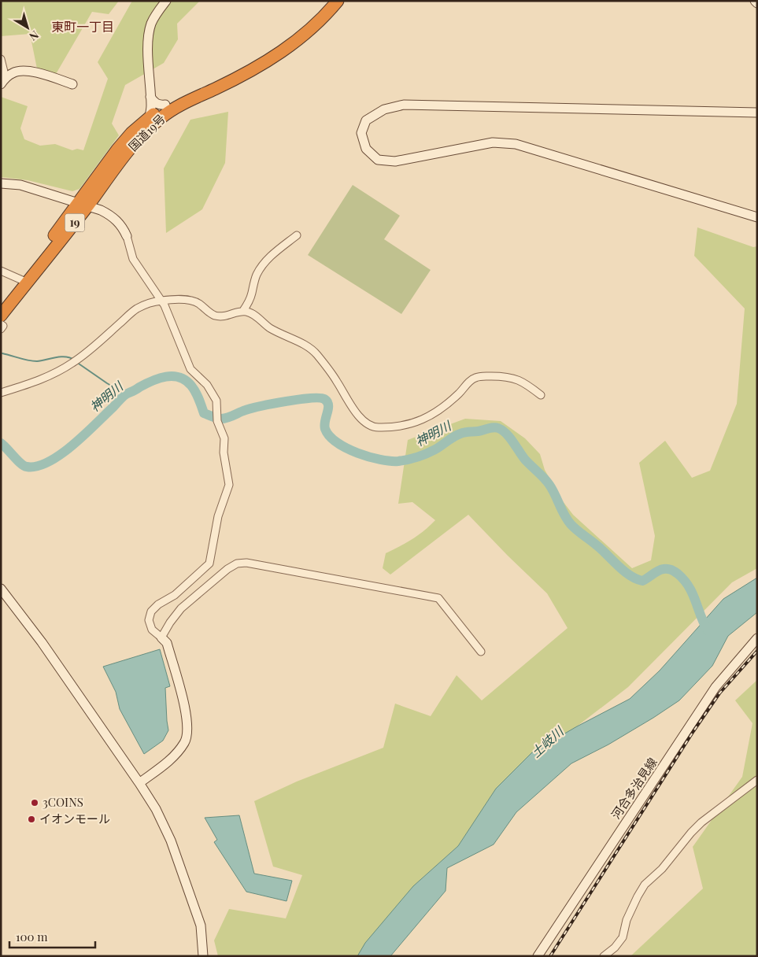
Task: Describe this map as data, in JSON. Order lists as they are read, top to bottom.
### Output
{
  "streets": {
    "highway": ["国道19号", "19"],
    "street": ["河合多治見線"]
  },
  "districts": ["東町一丁目"],
  "water": ["神明川", "土岐川"],
  "places": ["3COINS", "イオンモール"],
  "scale_bar": "100 m",
  "north": "bottom right"
}
